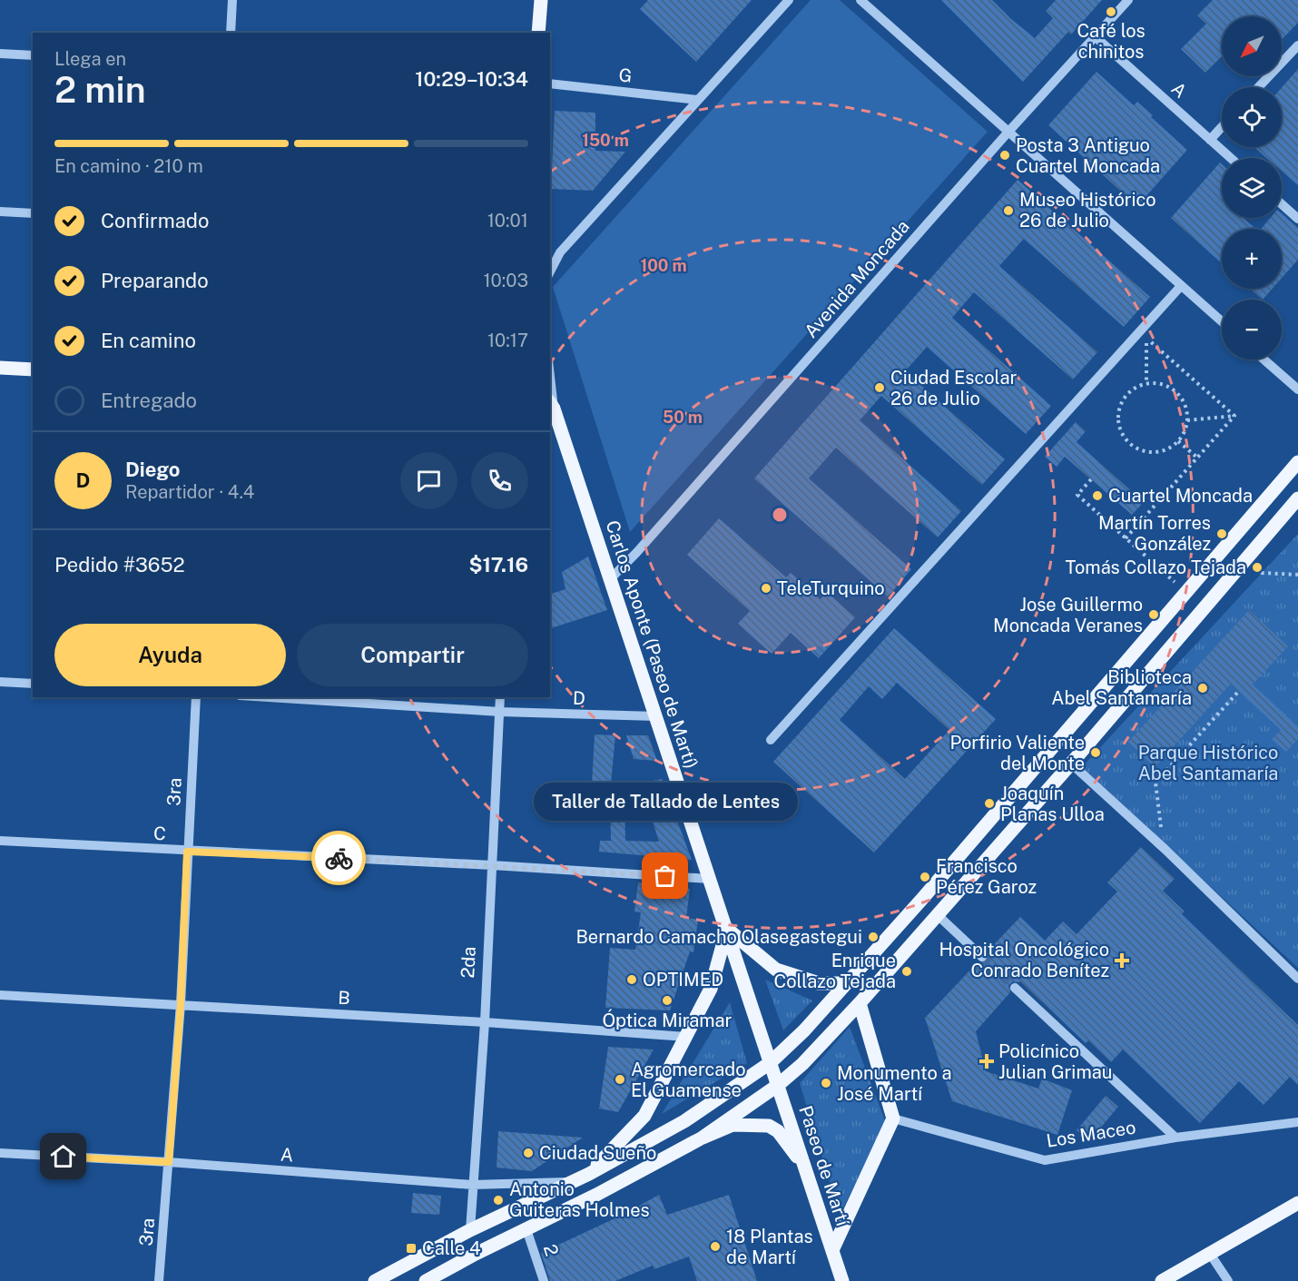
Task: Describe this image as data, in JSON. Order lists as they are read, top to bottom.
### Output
{
  "streets": {
    "main road": ["Carlos Aponte (Paseo de Martí)", "Paseo de Martí"],
    "street": [
      "G",
      "A",
      "Avenida Moncada",
      "D",
      "3ra",
      "C",
      "2da",
      "B",
      "Los Maceo",
      "2"
    ]
  },
  "crossings": [
    ["A", "Avenida Moncada"],
    ["A", "3ra"],
    ["A", "2da"],
    ["Avenida Moncada", "Carlos Aponte (Paseo de Martí)"],
    ["Carlos Aponte (Paseo de Martí)", "D"],
    ["Carlos Aponte (Paseo de Martí)", "C"],
    ["Carlos Aponte (Paseo de Martí)", "Paseo de Martí"],
    ["D", "2da"],
    ["3ra", "C"],
    ["3ra", "B"],
    ["C", "2da"],
    ["2da", "B"]
  ],
  "parks": ["Parque Histórico Abel Santamaría"],
  "places": {
    "other": [
      "Café los chinitos",
      "Posta 3 Antiguo Cuartel Moncada",
      "Museo Histórico 26 de Julio",
      "Ciudad Escolar 26 de Julio",
      "Cuartel Moncada",
      "Martín Torres González",
      "Tomás Collazo Tejada",
      "TeleTurquino",
      "Jose Guillermo Moncada Veranes",
      "Biblioteca Abel Santamaría",
      "Porfirio Valiente del Monte",
      "Joaquín Planas Ulloa",
      "Taller de Tallado de Lentes",
      "Francisco Pérez Garoz",
      "Bernardo Camacho Olasegastegui",
      "Enrique Collazo Tejada",
      "OPTIMED",
      "Óptica Miramar",
      "Agromercado El Guamense",
      "Monumento a José Martí",
      "Ciudad Sueño",
      "Antonio Guiteras Holmes",
      "18 Plantas de Martí"
    ],
    "health": ["Hospital Oncológico Conrado Benítez", "Policínico Julian Grimau"],
    "transit": ["Calle 4"]
  },
  "north": "bottom left",
  "page": {
    "map_buttons": ["+", "−"],
    "heading": ["2 min", "Llega en", "10:29–10:34"],
    "panel": [
      "Diego",
      "Repartidor · 4.4",
      "Pedido #3652",
      "$17.16"
    ],
    "bar": "En camino · 210 m",
    "list": [
      ["Confirmado", "10:01"],
      ["Preparando", "10:03"],
      ["En camino", "10:17"],
      "Entregado"
    ],
    "round": "D",
    "buttons": ["Ayuda", "Compartir"],
    "bubble": "Taller de Tallado de Lentes"
  },
  "rings": ["150 m", "100 m", "50 m"]
}
